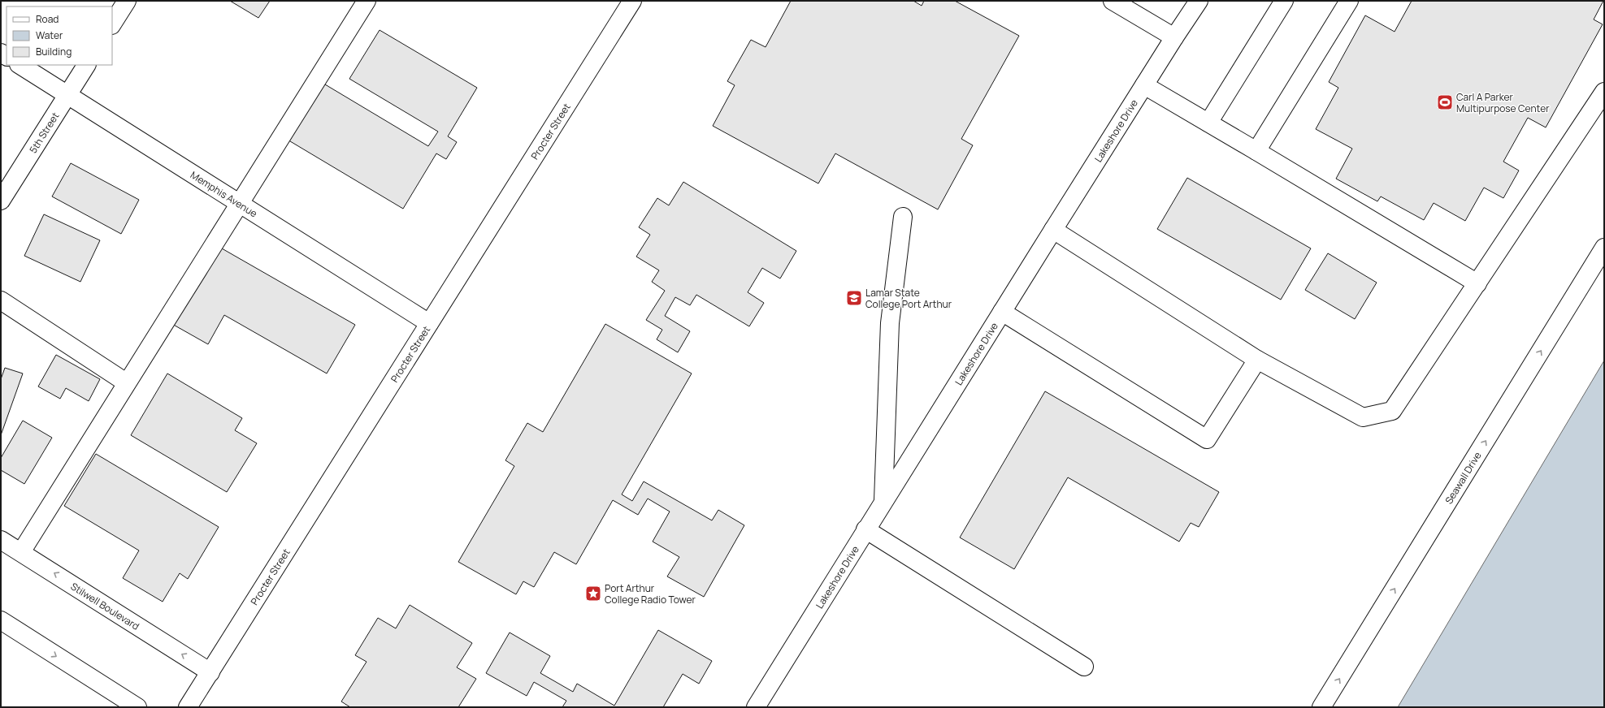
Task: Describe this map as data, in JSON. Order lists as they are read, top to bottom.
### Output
{
  "streets": {
    "street": [
      "Lakeshore Drive",
      "Procter Street",
      "5th Street",
      "Memphis Avenue",
      "Seawall Drive",
      "Stilwell Boulevard"
    ]
  },
  "crossings": [
    ["Procter Street", "Memphis Avenue"],
    ["Procter Street", "Stilwell Boulevard"],
    ["5th Street", "Memphis Avenue"]
  ],
  "one_way": ["Seawall Drive"],
  "places": {
    "sports": ["Carl A Parker Multipurpose Center"],
    "school or university": ["Lamar State College Port Arthur"],
    "place": ["Port Arthur College Radio Tower"]
  },
  "legend": ["Road", "Water", "Building"]
}
